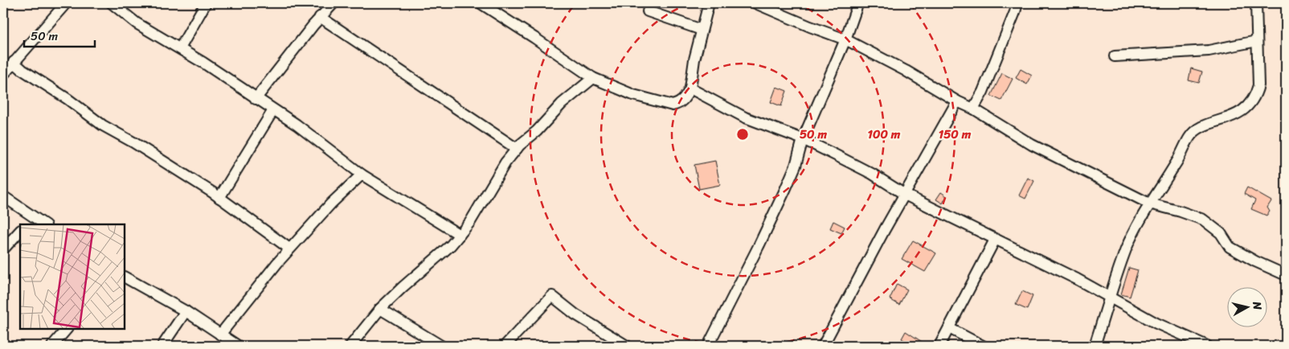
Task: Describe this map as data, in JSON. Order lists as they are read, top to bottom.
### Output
{
  "scale_bar": "50 m",
  "north": "right",
  "rings": ["50 m", "100 m", "150 m"]
}
